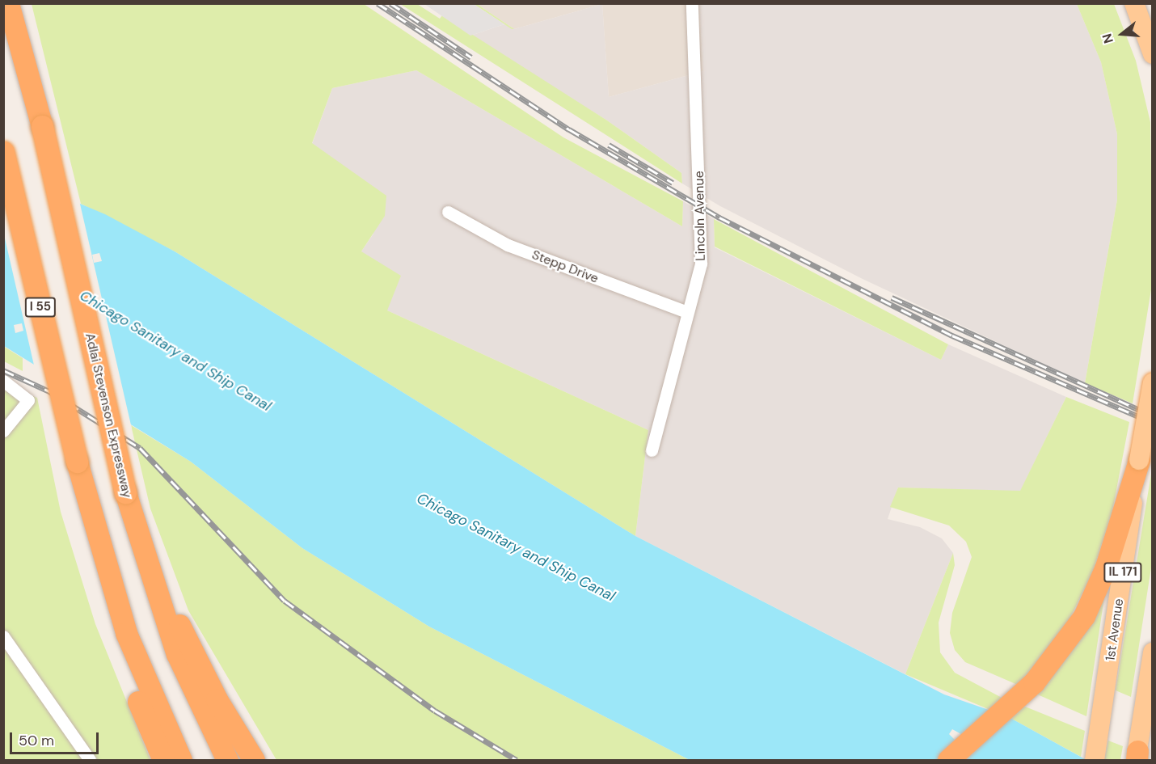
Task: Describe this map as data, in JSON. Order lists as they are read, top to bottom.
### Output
{
  "streets": {
    "highway": ["I 55", "Adlai Stevenson Expressway"],
    "main road": ["IL 171", "1st Avenue"],
    "street": ["Lincoln Avenue", "Stepp Drive"]
  },
  "crossings": [
    ["Lincoln Avenue", "Stepp Drive"],
    ["IL 171", "1st Avenue"]
  ],
  "water": ["Chicago Sanitary and Ship Canal"],
  "scale_bar": "50 m",
  "north": "left"
}
